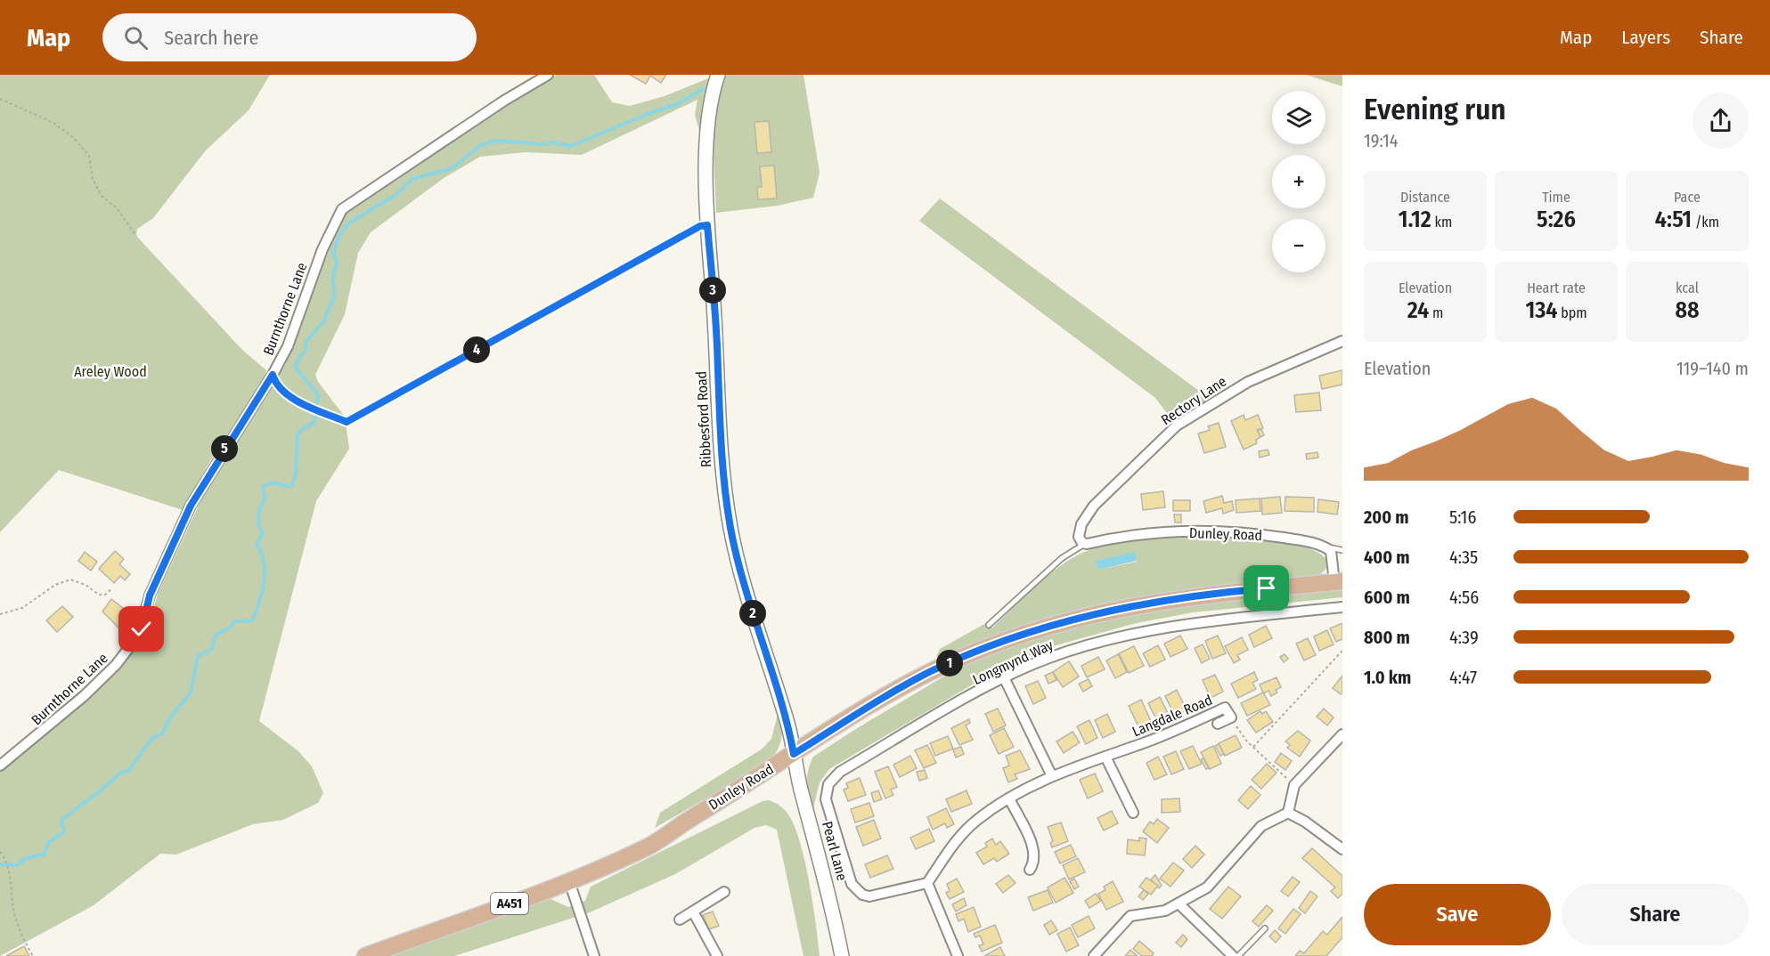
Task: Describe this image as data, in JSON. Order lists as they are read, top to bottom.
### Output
{
  "streets": {
    "main road": [
      "Ribbesford Road",
      "Dunley Road",
      "Pearl Lane",
      "A451"
    ],
    "street": [
      "Burnthorne Lane",
      "Rectory Lane",
      "Longmynd Way",
      "Langdale Road"
    ]
  },
  "crossings": [
    ["Rectory Lane", "Dunley Road"],
    ["Ribbesford Road", "Dunley Road"],
    ["Ribbesford Road", "Pearl Lane"],
    ["Dunley Road", "Pearl Lane"],
    ["Longmynd Way", "Langdale Road"]
  ],
  "parks": ["Areley Wood"],
  "page": {
    "header": "Map",
    "search": "Search here",
    "nav": ["Map", "Layers", "Share"],
    "heading": ["Evening run", "19:14"],
    "map_buttons": ["+", "−"],
    "stats": [
      ["Distance", "1.12 km"],
      ["Time", "5:26"],
      ["Pace", "4:51 /km"],
      ["Elevation", "24 m"],
      ["Heart rate", "134 bpm"],
      ["kcal", "88"]
    ],
    "pins": [
      "3",
      "4",
      "5",
      "2",
      "1"
    ],
    "chart": ["Elevation", "119–140 m"],
    "list": [
      {
        "name": "200 m",
        "note": "5:16"
      },
      {
        "name": "400 m",
        "note": "4:35"
      },
      {
        "name": "600 m",
        "note": "4:56"
      },
      {
        "name": "800 m",
        "note": "4:39"
      },
      {
        "name": "1.0 km",
        "note": "4:47"
      }
    ],
    "buttons": ["Save", "Share"]
  }
}
